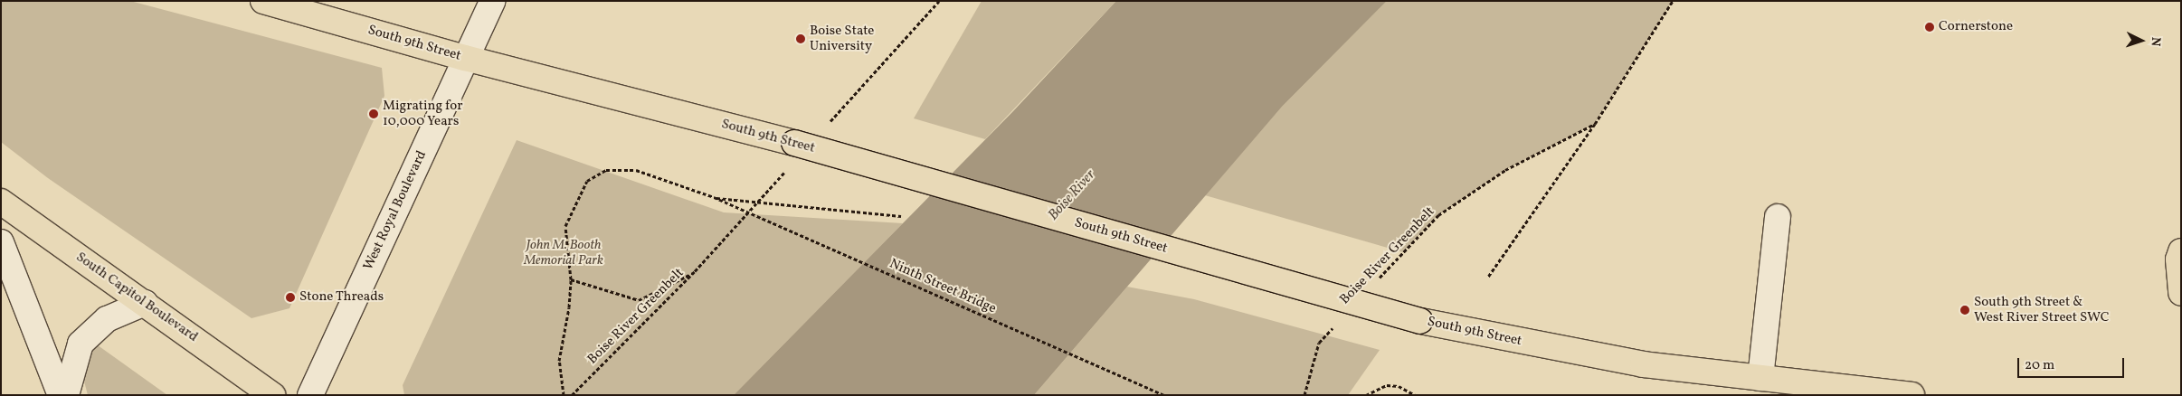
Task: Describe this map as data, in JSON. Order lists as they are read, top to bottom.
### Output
{
  "streets": {
    "main road": ["South 9th Street", "South Capitol Boulevard"],
    "street": ["West Royal Boulevard"],
    "path": ["Boise River Greenbelt", "Ninth Street Bridge"]
  },
  "crossings": [
    ["South 9th Street", "West Royal Boulevard"]
  ],
  "water": ["Boise River"],
  "parks": ["John M. Booth Memorial Park"],
  "places": [
    "Cornerstone",
    "Boise State University",
    "Migrating for 10,000 Years",
    "Stone Threads",
    "South 9th Street & West River Street SWC"
  ],
  "scale_bar": "20 m",
  "north": "right"
}
